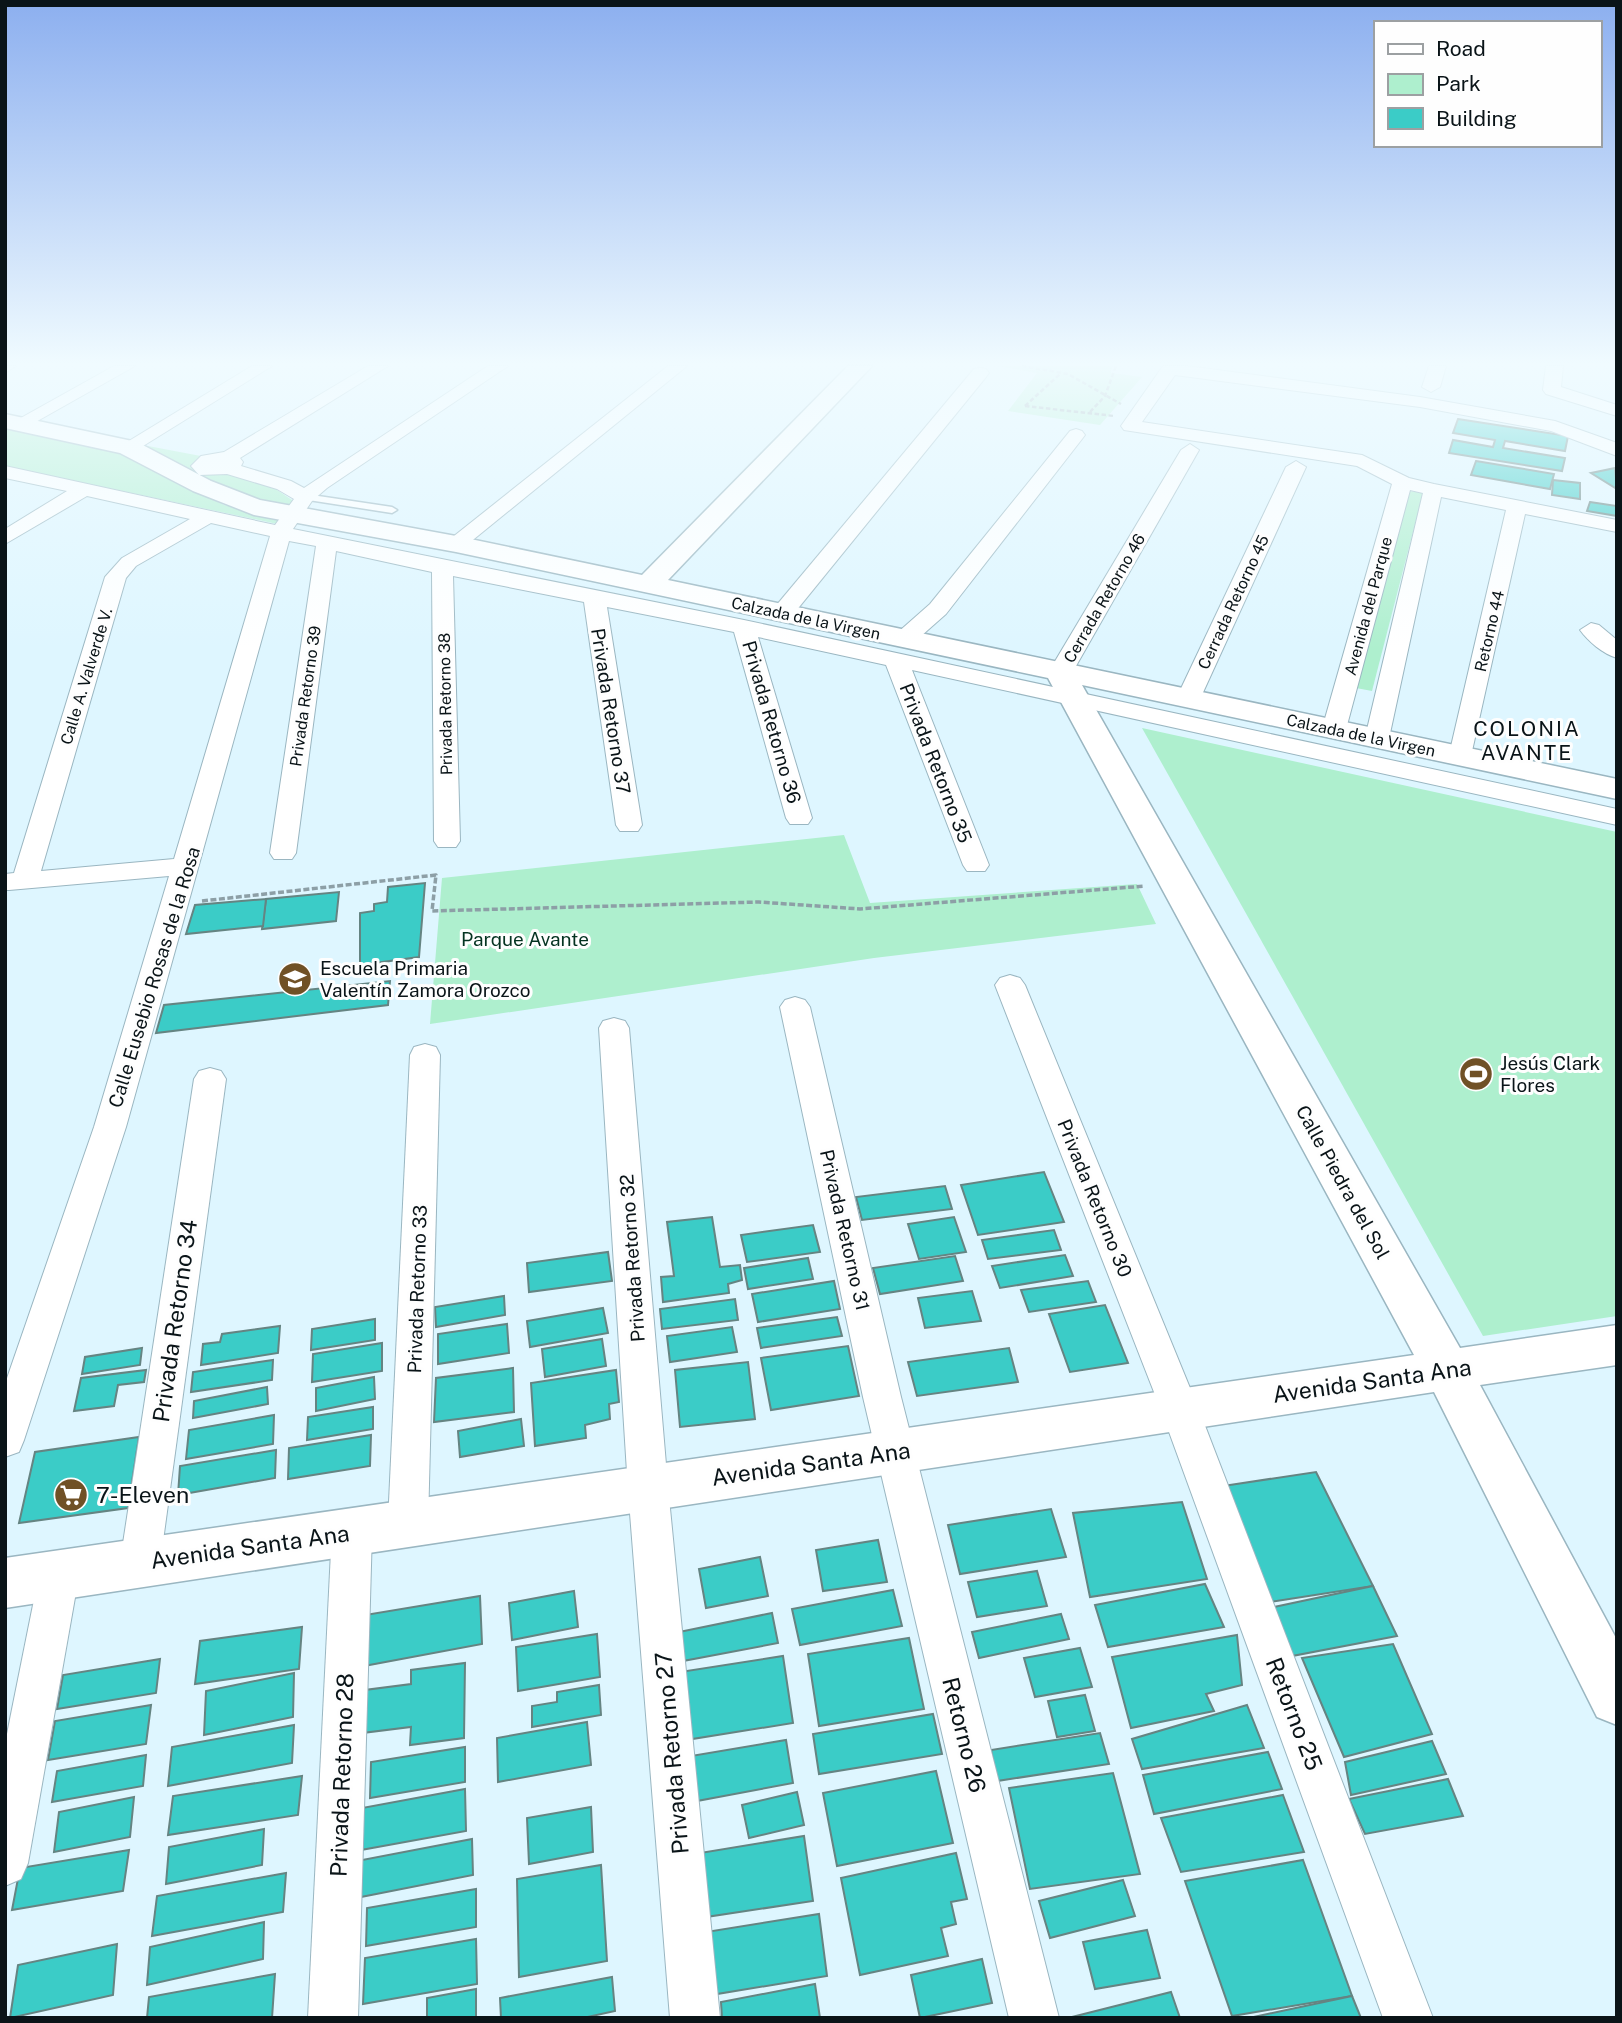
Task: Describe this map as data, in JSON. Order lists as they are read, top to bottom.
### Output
{
  "streets": {
    "main road": ["Calzada de la Virgen", "Calle Piedra del Sol", "Avenida Santa Ana"],
    "street": [
      "Cerrada Retorno 46",
      "Cerrada Retorno 45",
      "Avenida del Parque",
      "Retorno 44",
      "Calle A. Valverde V.",
      "Privada Retorno 39",
      "Privada Retorno 38",
      "Privada Retorno 37",
      "Privada Retorno 36",
      "Privada Retorno 35",
      "Calle Eusebio Rosas de la Rosa",
      "Privada Retorno 30",
      "Privada Retorno 31",
      "Privada Retorno 32",
      "Privada Retorno 33",
      "Privada Retorno 34",
      "Retorno 25",
      "Retorno 26",
      "Privada Retorno 27",
      "Privada Retorno 28"
    ]
  },
  "crossings": [
    ["Cerrada Retorno 46", "Calzada de la Virgen"],
    ["Cerrada Retorno 46", "Calle Piedra del Sol"],
    ["Cerrada Retorno 45", "Calzada de la Virgen"],
    ["Avenida del Parque", "Calzada de la Virgen"],
    ["Calzada de la Virgen", "Retorno 44"],
    ["Calzada de la Virgen", "Calle A. Valverde V."],
    ["Calzada de la Virgen", "Privada Retorno 39"],
    ["Calzada de la Virgen", "Privada Retorno 38"],
    ["Calzada de la Virgen", "Privada Retorno 37"],
    ["Calzada de la Virgen", "Privada Retorno 36"],
    ["Calzada de la Virgen", "Privada Retorno 35"],
    ["Calzada de la Virgen", "Calle Eusebio Rosas de la Rosa"],
    ["Calzada de la Virgen", "Calle Piedra del Sol"],
    ["Calle Piedra del Sol", "Avenida Santa Ana"],
    ["Privada Retorno 30", "Avenida Santa Ana"],
    ["Privada Retorno 30", "Retorno 25"],
    ["Privada Retorno 31", "Avenida Santa Ana"],
    ["Privada Retorno 31", "Retorno 26"],
    ["Privada Retorno 32", "Avenida Santa Ana"],
    ["Privada Retorno 32", "Privada Retorno 27"],
    ["Privada Retorno 33", "Avenida Santa Ana"],
    ["Privada Retorno 34", "Avenida Santa Ana"],
    ["Avenida Santa Ana", "Retorno 25"],
    ["Avenida Santa Ana", "Retorno 26"],
    ["Avenida Santa Ana", "Privada Retorno 27"],
    ["Avenida Santa Ana", "Privada Retorno 28"]
  ],
  "districts": ["COLONIA AVANTE"],
  "parks": ["Parque Avante"],
  "places": {
    "school or university": ["Escuela Primaria Valentín Zamora Orozco"],
    "sports": ["Jesús Clark Flores"],
    "supermarket": ["7-Eleven"]
  },
  "legend": ["Road", "Park", "Building"]
}
